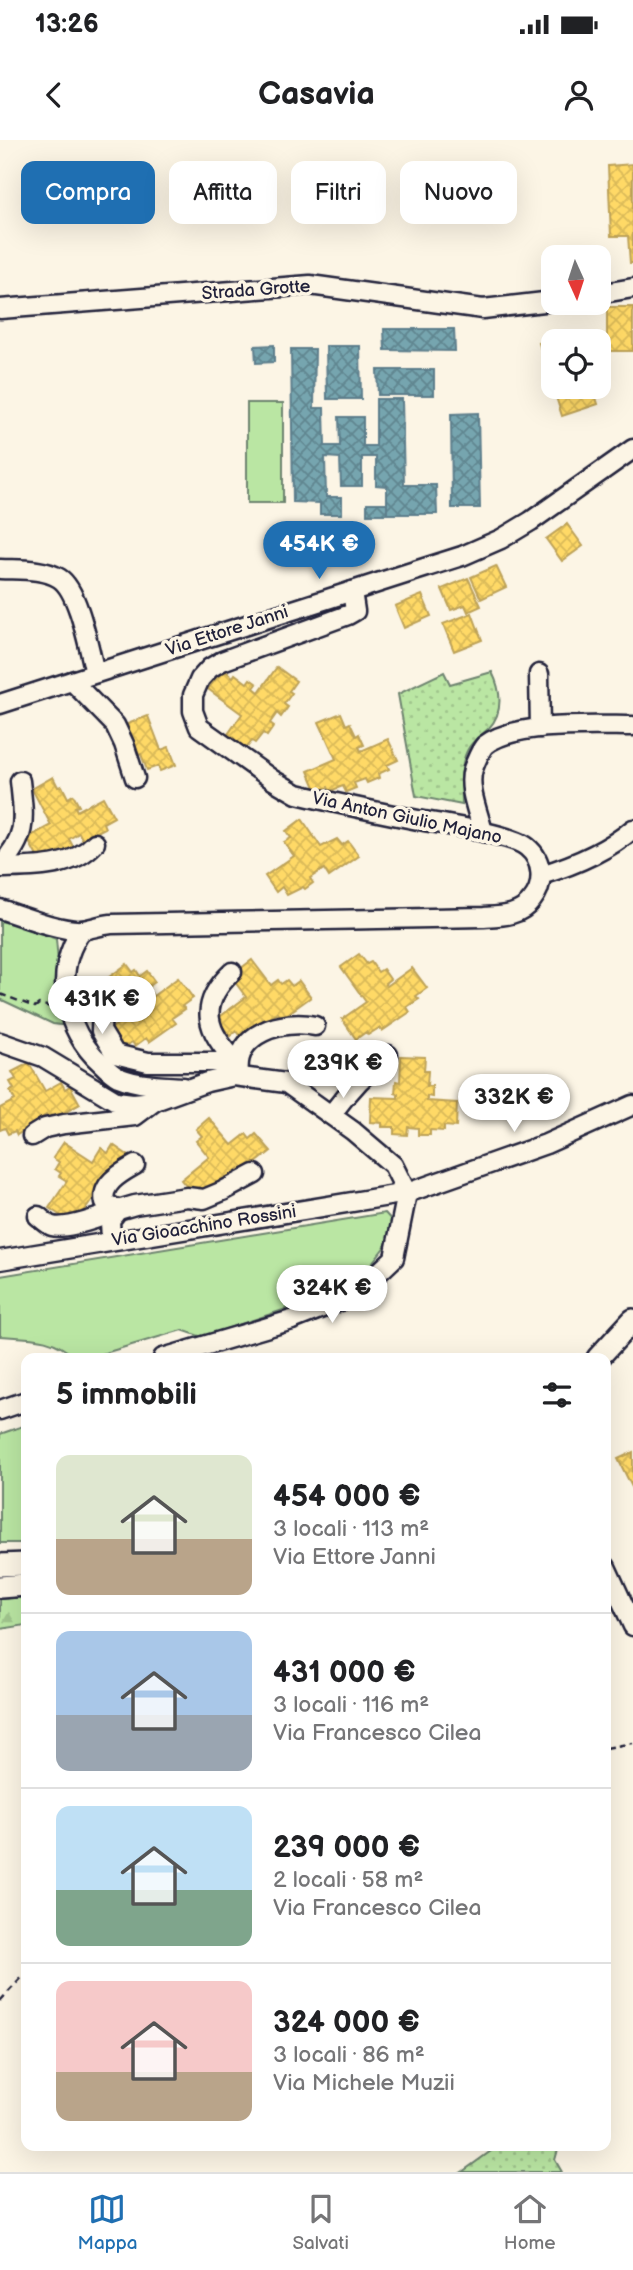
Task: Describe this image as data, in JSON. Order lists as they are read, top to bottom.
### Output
{
  "streets": {
    "street": [
      "Strada Grotte",
      "Via Ettore Janni",
      "Via Anton Giulio Majano",
      "Via Gioacchino Rossini"
    ]
  },
  "crossings": [
    ["Via Ettore Janni", "Via Anton Giulio Majano"]
  ],
  "north": "bottom",
  "page": {
    "status": "13:26",
    "header": "Casavia",
    "chip": [
      "Compra",
      "Affitta",
      "Filtri",
      "Nuovo"
    ],
    "price": [
      "454K €",
      "431K €",
      "239K €",
      "332K €",
      "324K €"
    ],
    "heading": "5 immobili",
    "list": [
      {
        "name": "454 000 €",
        "note": "3 locali · 113 m² · Via Ettore Janni"
      },
      {
        "name": "431 000 €",
        "note": "3 locali · 116 m² · Via Francesco Cilea"
      },
      {
        "name": "239 000 €",
        "note": "2 locali · 58 m² · Via Francesco Cilea"
      },
      {
        "name": "324 000 €",
        "note": "3 locali · 86 m² · Via Michele Muzii"
      }
    ],
    "tabs": ["Mappa", "Salvati", "Home"]
  }
}
